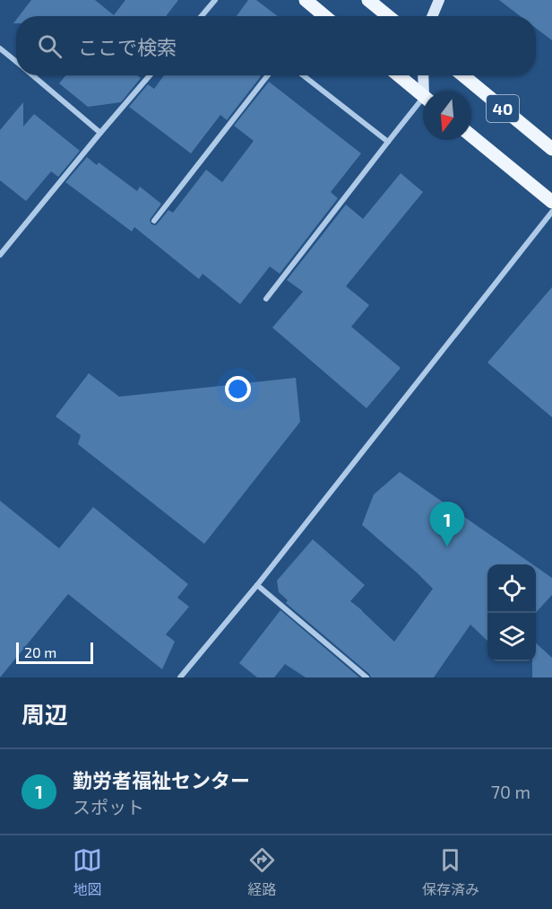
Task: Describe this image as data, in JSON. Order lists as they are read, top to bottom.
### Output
{
  "streets": {
    "main road": ["40"]
  },
  "scale_bar": "20 m",
  "north": "bottom",
  "page": {
    "search": "ここで検索",
    "pins": "1",
    "scale": "20 m",
    "heading": "周辺",
    "list": [
      {
        "mark": "1",
        "name": "勤労者福祉センター",
        "note": "スポット",
        "value": "70 m"
      }
    ],
    "nav": ["地図", "経路", "保存済み"]
  }
}
